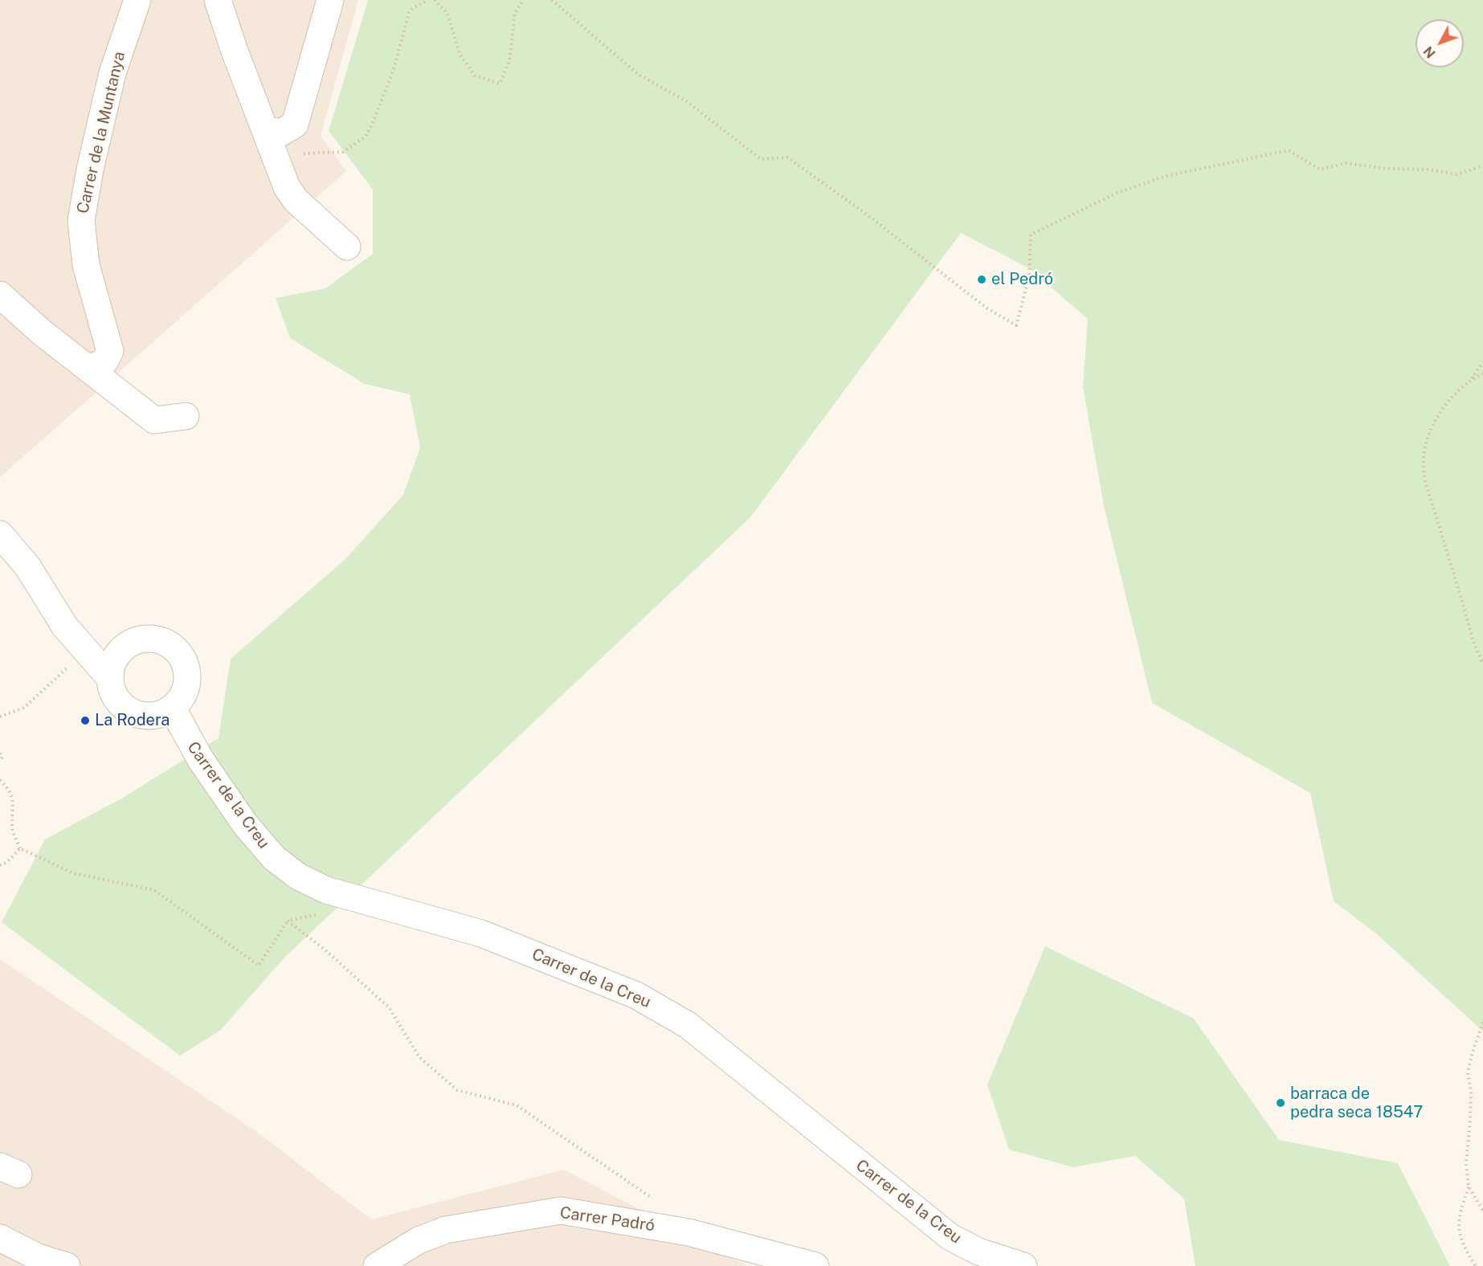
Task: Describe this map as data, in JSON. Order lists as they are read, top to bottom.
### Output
{
  "streets": {
    "street": ["Carrer de la Muntanya", "Carrer de la Creu", "Carrer Padró"]
  },
  "places": ["el Pedró", "La Rodera", "barraca de pedra seca 18547"],
  "north": "bottom left"
}
